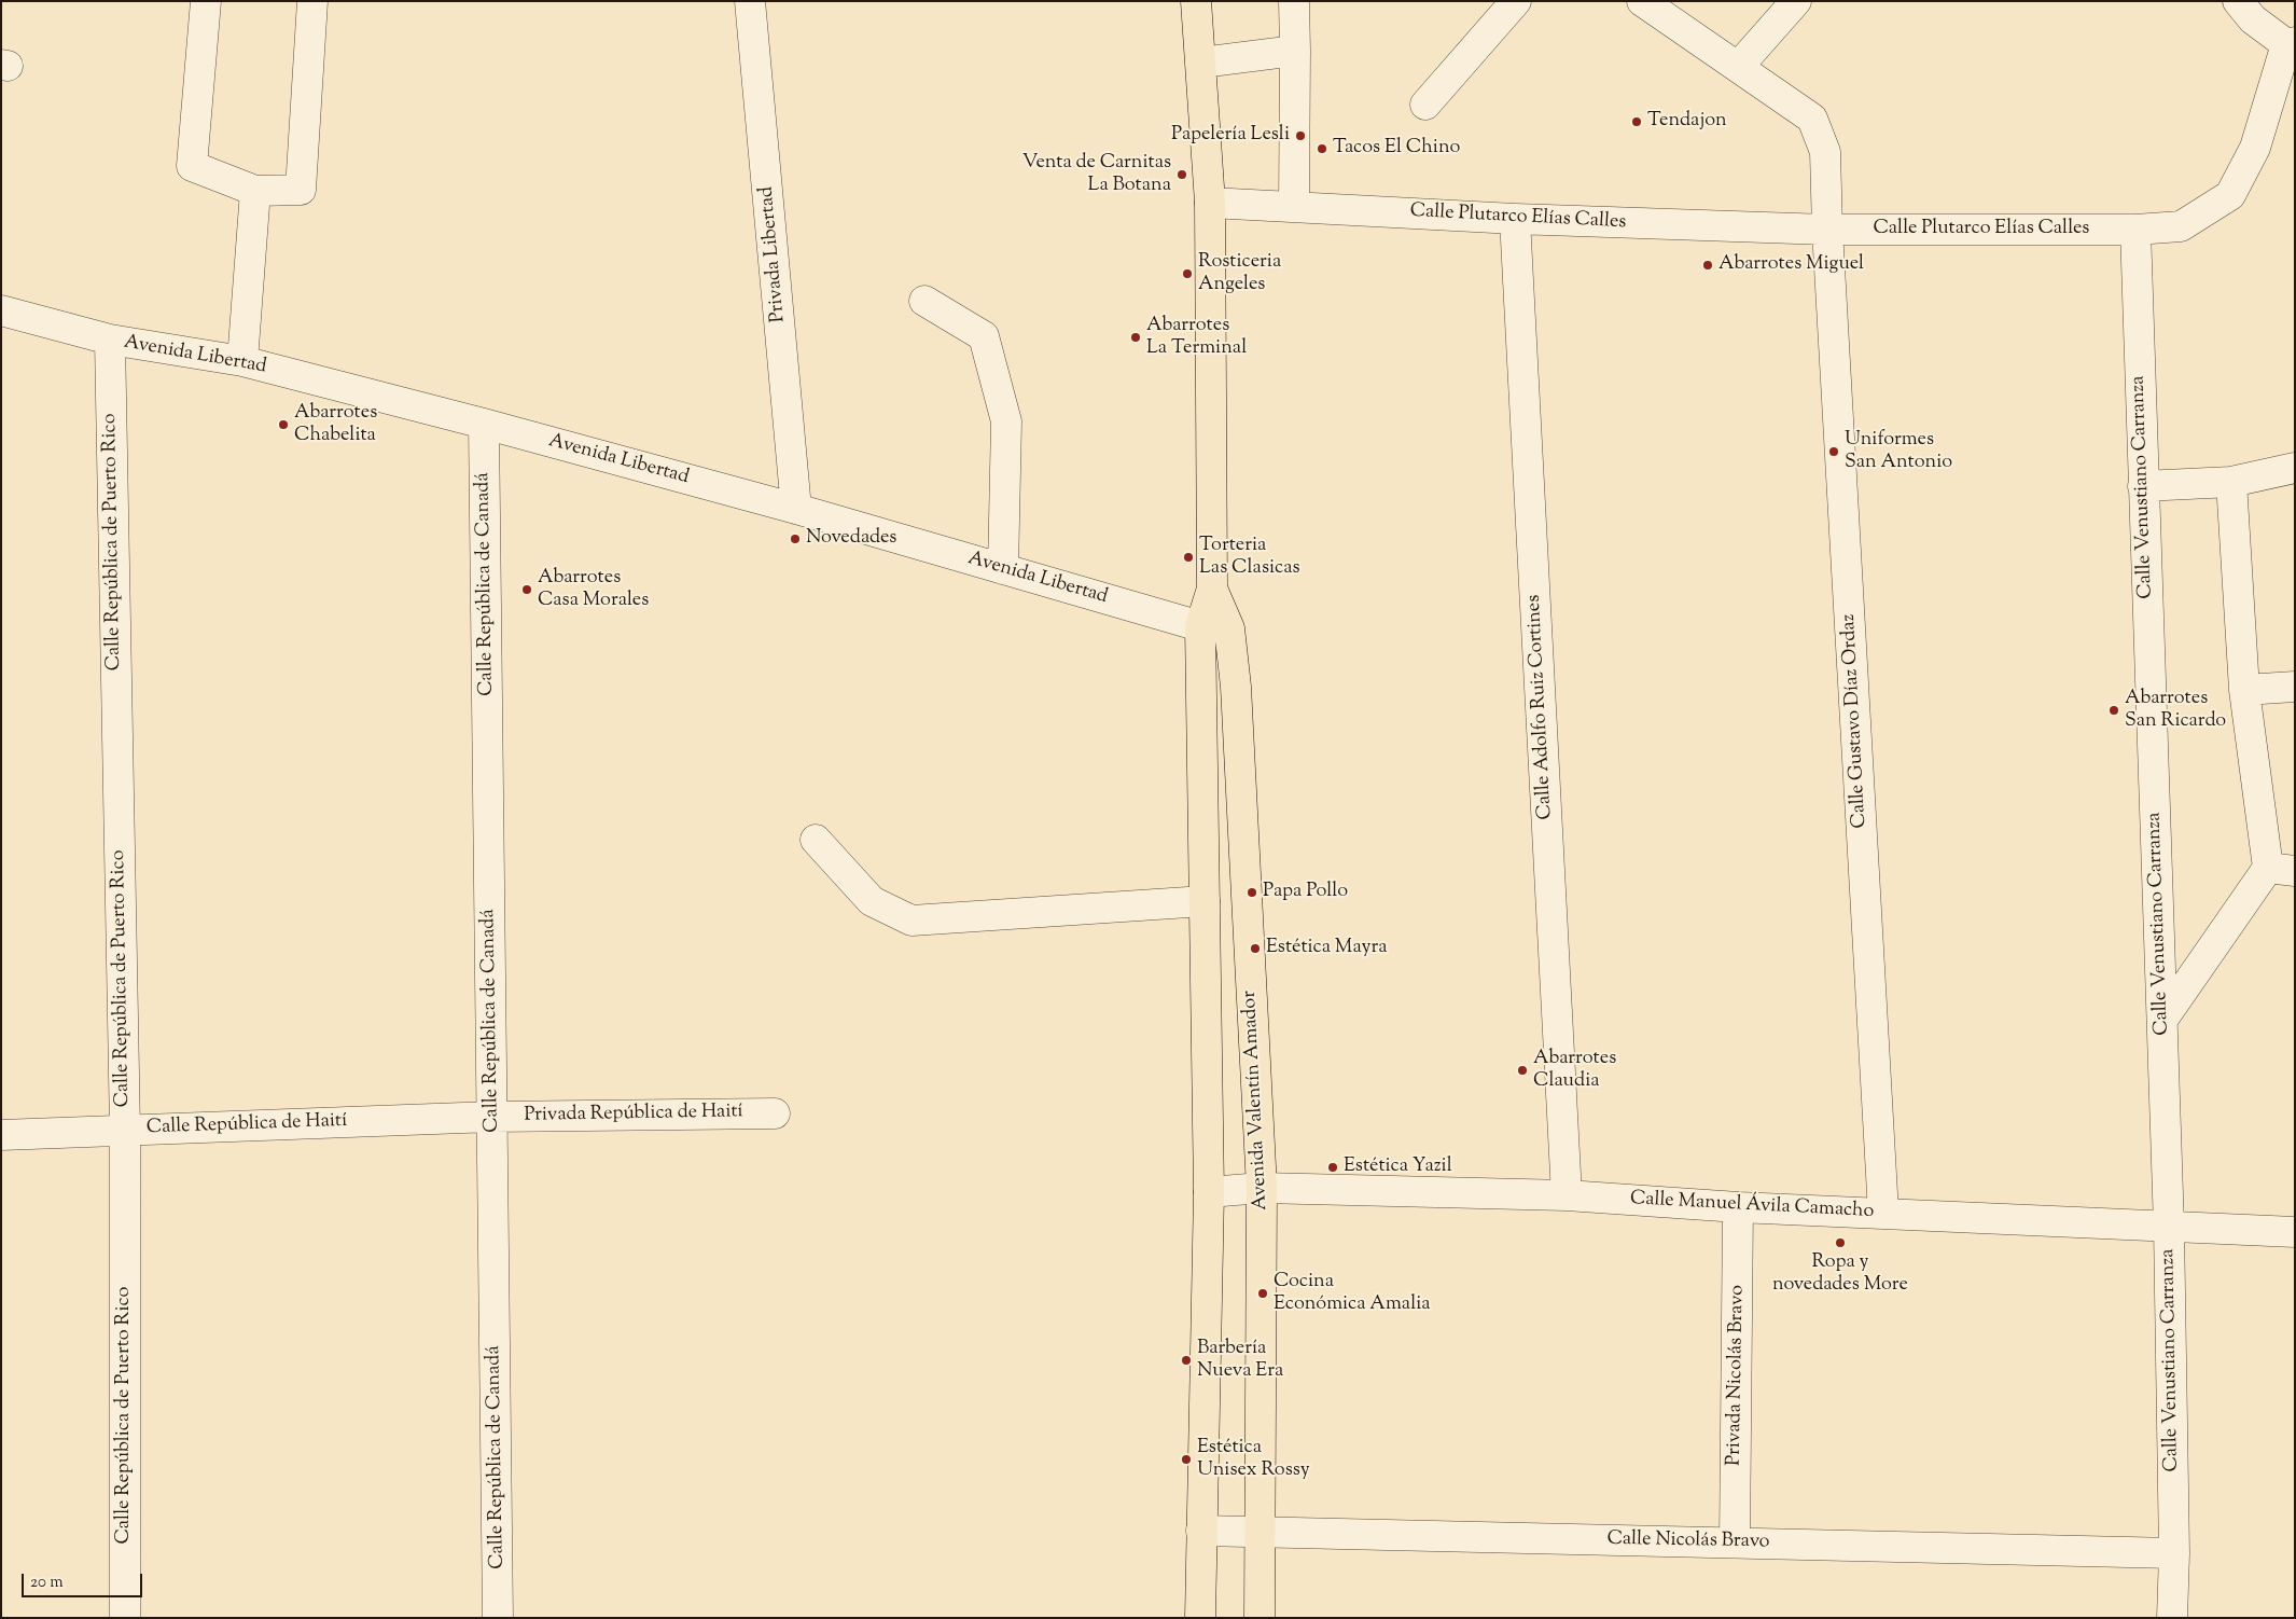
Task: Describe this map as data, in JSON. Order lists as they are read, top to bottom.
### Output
{
  "streets": {
    "main road": ["Avenida Valentín Amador"],
    "street": [
      "Calle Plutarco Elías Calles",
      "Privada Libertad",
      "Avenida Libertad",
      "Calle Venustiano Carranza",
      "Calle República de Puerto Rico",
      "Calle República de Canadá",
      "Calle Adolfo Ruiz Cortines",
      "Calle Gustavo Díaz Ordaz",
      "Privada República de Haití",
      "Calle República de Haití",
      "Calle Manuel Ávila Camacho",
      "Privada Nicolás Bravo",
      "Calle Nicolás Bravo"
    ]
  },
  "crossings": [
    ["Calle Plutarco Elías Calles", "Calle Venustiano Carranza"],
    ["Calle Plutarco Elías Calles", "Calle Adolfo Ruiz Cortines"],
    ["Calle Plutarco Elías Calles", "Calle Gustavo Díaz Ordaz"],
    ["Calle Plutarco Elías Calles", "Avenida Valentín Amador"],
    ["Privada Libertad", "Avenida Libertad"],
    ["Avenida Libertad", "Calle República de Puerto Rico"],
    ["Avenida Libertad", "Calle República de Canadá"],
    ["Avenida Libertad", "Avenida Valentín Amador"],
    ["Calle Venustiano Carranza", "Calle Manuel Ávila Camacho"],
    ["Calle Venustiano Carranza", "Calle Nicolás Bravo"],
    ["Calle República de Puerto Rico", "Calle República de Haití"],
    ["Calle República de Canadá", "Privada República de Haití"],
    ["Calle República de Canadá", "Calle República de Haití"],
    ["Calle Adolfo Ruiz Cortines", "Calle Manuel Ávila Camacho"],
    ["Calle Gustavo Díaz Ordaz", "Calle Manuel Ávila Camacho"],
    ["Avenida Valentín Amador", "Calle Manuel Ávila Camacho"],
    ["Avenida Valentín Amador", "Calle Nicolás Bravo"],
    ["Privada República de Haití", "Calle República de Haití"],
    ["Calle Manuel Ávila Camacho", "Privada Nicolás Bravo"],
    ["Privada Nicolás Bravo", "Calle Nicolás Bravo"]
  ],
  "places": [
    "Tendajon",
    "Papelería Lesli",
    "Tacos El Chino",
    "Venta de Carnitas La Botana",
    "Abarrotes Miguel",
    "Rosticeria Angeles",
    "Abarrotes La Terminal",
    "Abarrotes Chabelita",
    "Uniformes San Antonio",
    "Novedades",
    "Torteria Las Clasicas",
    "Abarrotes Casa Morales",
    "Abarrotes San Ricardo",
    "Papa Pollo",
    "Estética Mayra",
    "Abarrotes Claudia",
    "Estética Yazil",
    "Ropa y novedades More",
    "Cocina Económica Amalia",
    "Barbería Nueva Era",
    "Estética Unisex Rossy"
  ],
  "scale_bar": "20 m"
}
